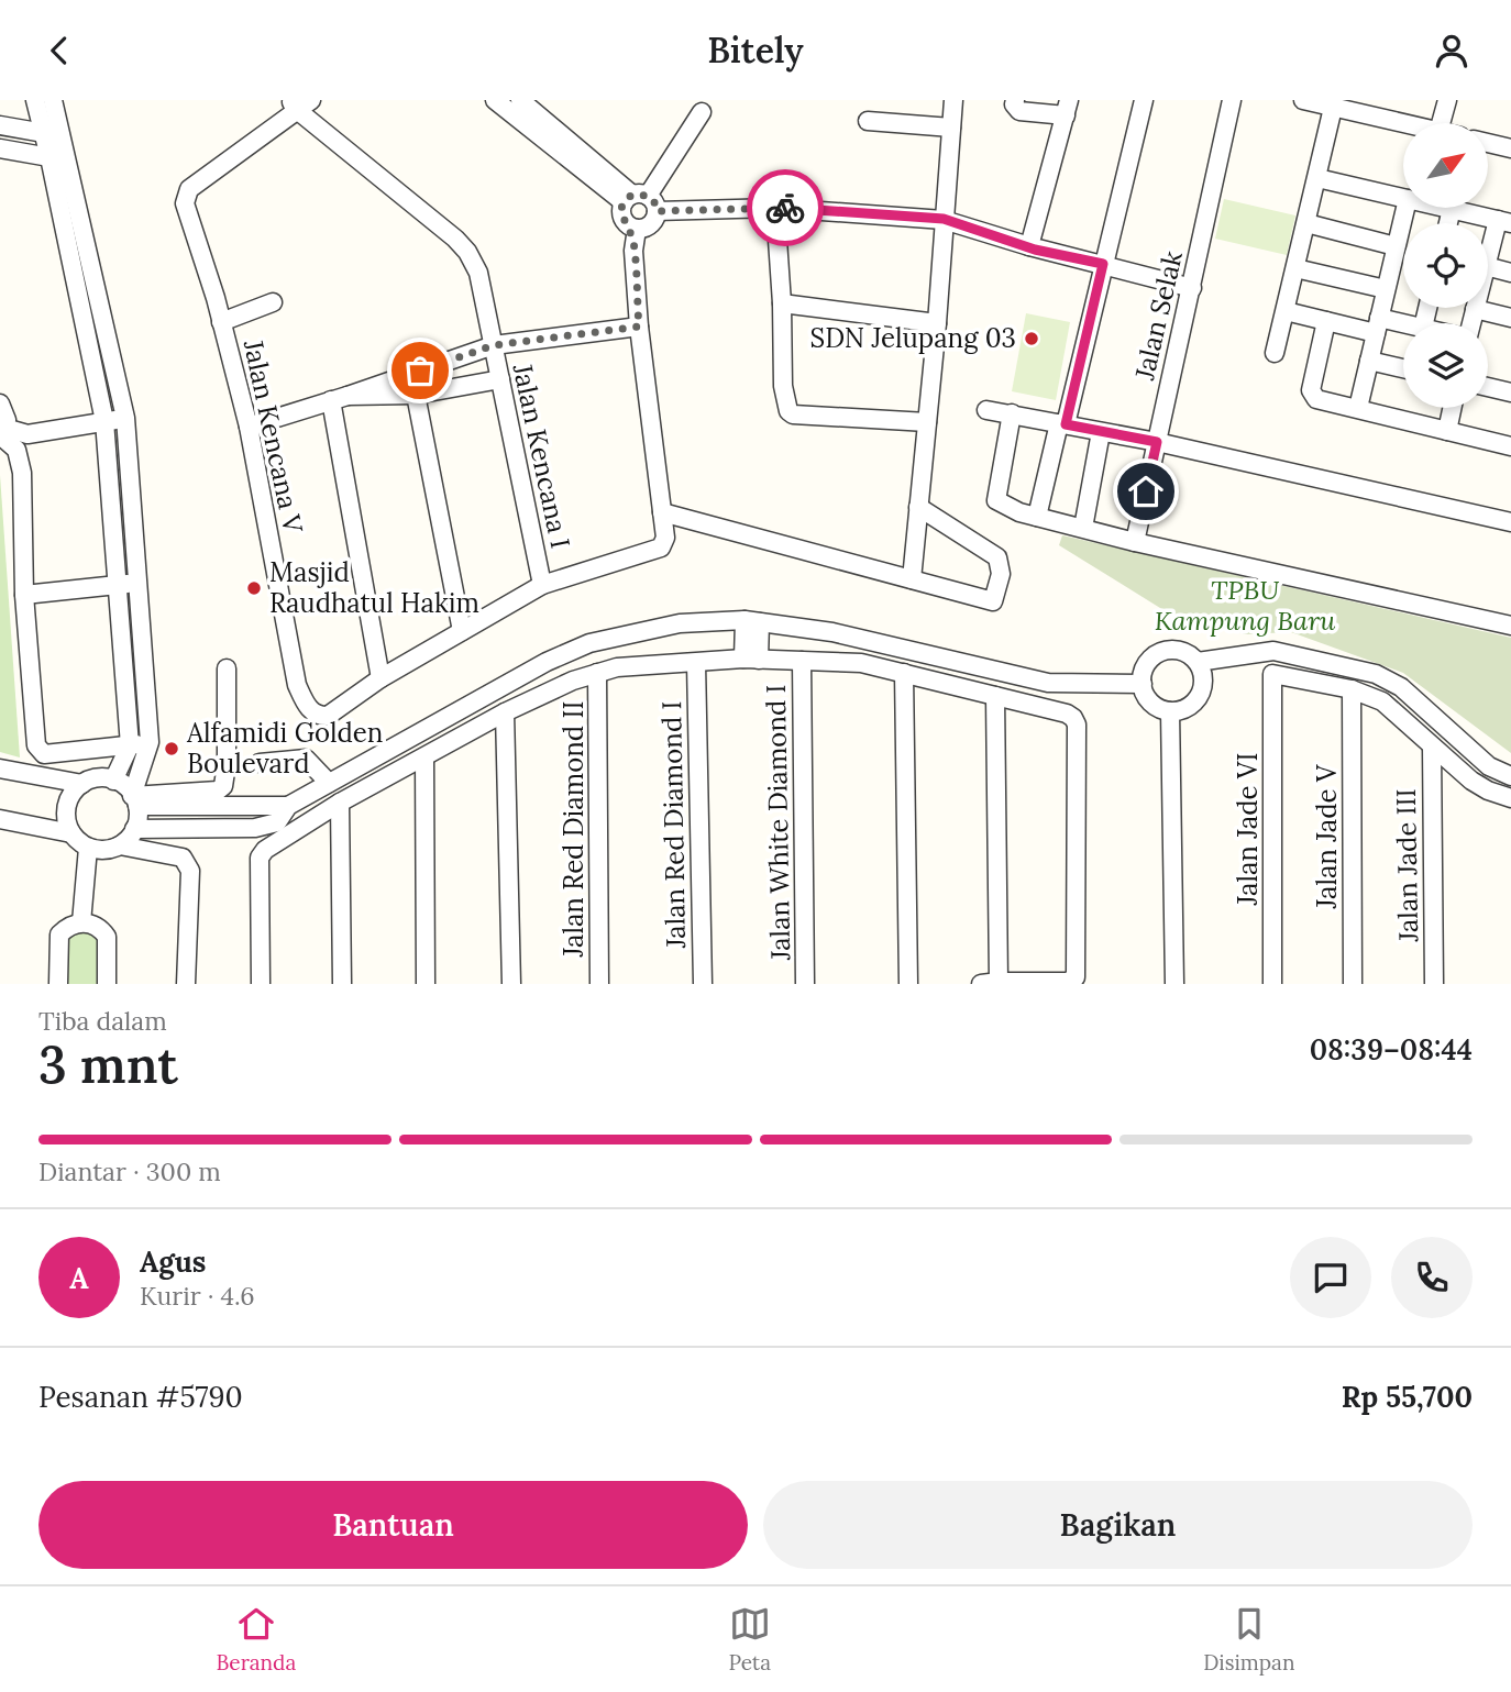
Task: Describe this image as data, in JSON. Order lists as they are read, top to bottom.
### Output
{
  "streets": {
    "street": [
      "Jalan Selak",
      "Jalan Kencana V",
      "Jalan Kencana I",
      "Jalan White Diamond I",
      "Jalan Red Diamond I",
      "Jalan Red Diamond II",
      "Jalan Jade VI",
      "Jalan Jade V",
      "Jalan Jade III"
    ]
  },
  "crossings": [
    ["Jalan Kencana V", "Jalan Kencana I"],
    ["Jalan Jade VI", "Jalan Jade V"]
  ],
  "parks": ["TPBU Kampung Baru"],
  "places": ["SDN Jelupang 03", "Masjid Raudhatul Hakim", "Alfamidi Golden Boulevard"],
  "north": "top right",
  "page": {
    "header": "Bitely",
    "heading": ["3 mnt", "Tiba dalam", "08:39–08:44"],
    "panel": [
      "Agus",
      "Kurir · 4.6",
      "Pesanan #5790",
      "Rp 55,700"
    ],
    "bar": "Diantar · 300 m",
    "round": "A",
    "buttons": ["Bantuan", "Bagikan"],
    "tabs": ["Beranda", "Peta", "Disimpan"]
  }
}
